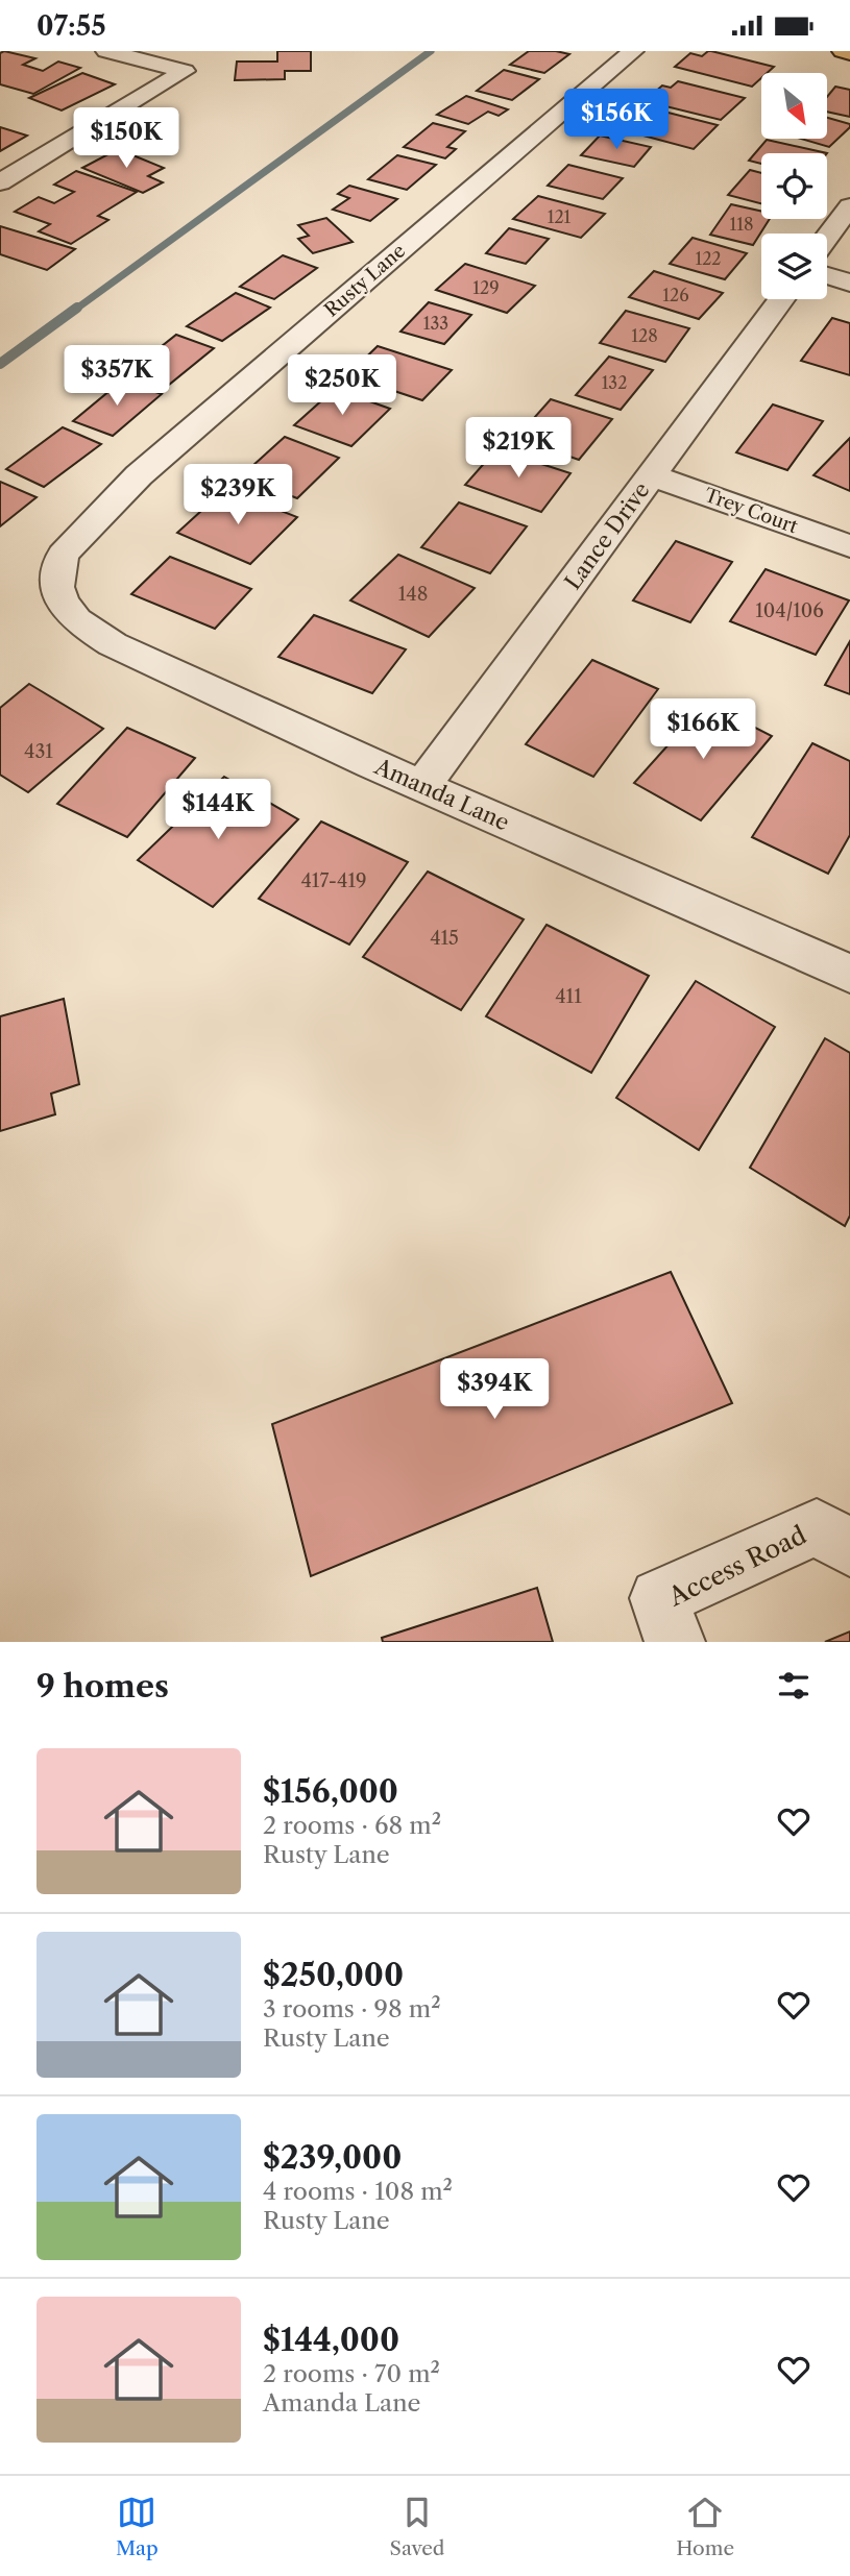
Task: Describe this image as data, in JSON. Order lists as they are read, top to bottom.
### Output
{
  "streets": {
    "street": [
      "Rusty Lane",
      "Trey Court",
      "Lance Drive",
      "Amanda Lane",
      "Access Road"
    ]
  },
  "crossings": [
    ["Rusty Lane", "Amanda Lane"],
    ["Trey Court", "Lance Drive"],
    ["Lance Drive", "Amanda Lane"]
  ],
  "house_numbers": [
    "121",
    "118",
    "122",
    "129",
    "126",
    "133",
    "128",
    "132",
    "148",
    "104/106",
    "431",
    "417-419",
    "415",
    "411"
  ],
  "north": "bottom right",
  "page": {
    "status": "07:55",
    "price": [
      "$156K",
      "$150K",
      "$357K",
      "$250K",
      "$219K",
      "$239K",
      "$166K",
      "$144K",
      "$394K"
    ],
    "heading": "9 homes",
    "list": [
      {
        "name": "$156,000",
        "note": "2 rooms · 68 m² · Rusty Lane"
      },
      {
        "name": "$250,000",
        "note": "3 rooms · 98 m² · Rusty Lane"
      },
      {
        "name": "$239,000",
        "note": "4 rooms · 108 m² · Rusty Lane"
      },
      {
        "name": "$144,000",
        "note": "2 rooms · 70 m² · Amanda Lane"
      }
    ],
    "tabs": ["Map", "Saved", "Home"]
  }
}
